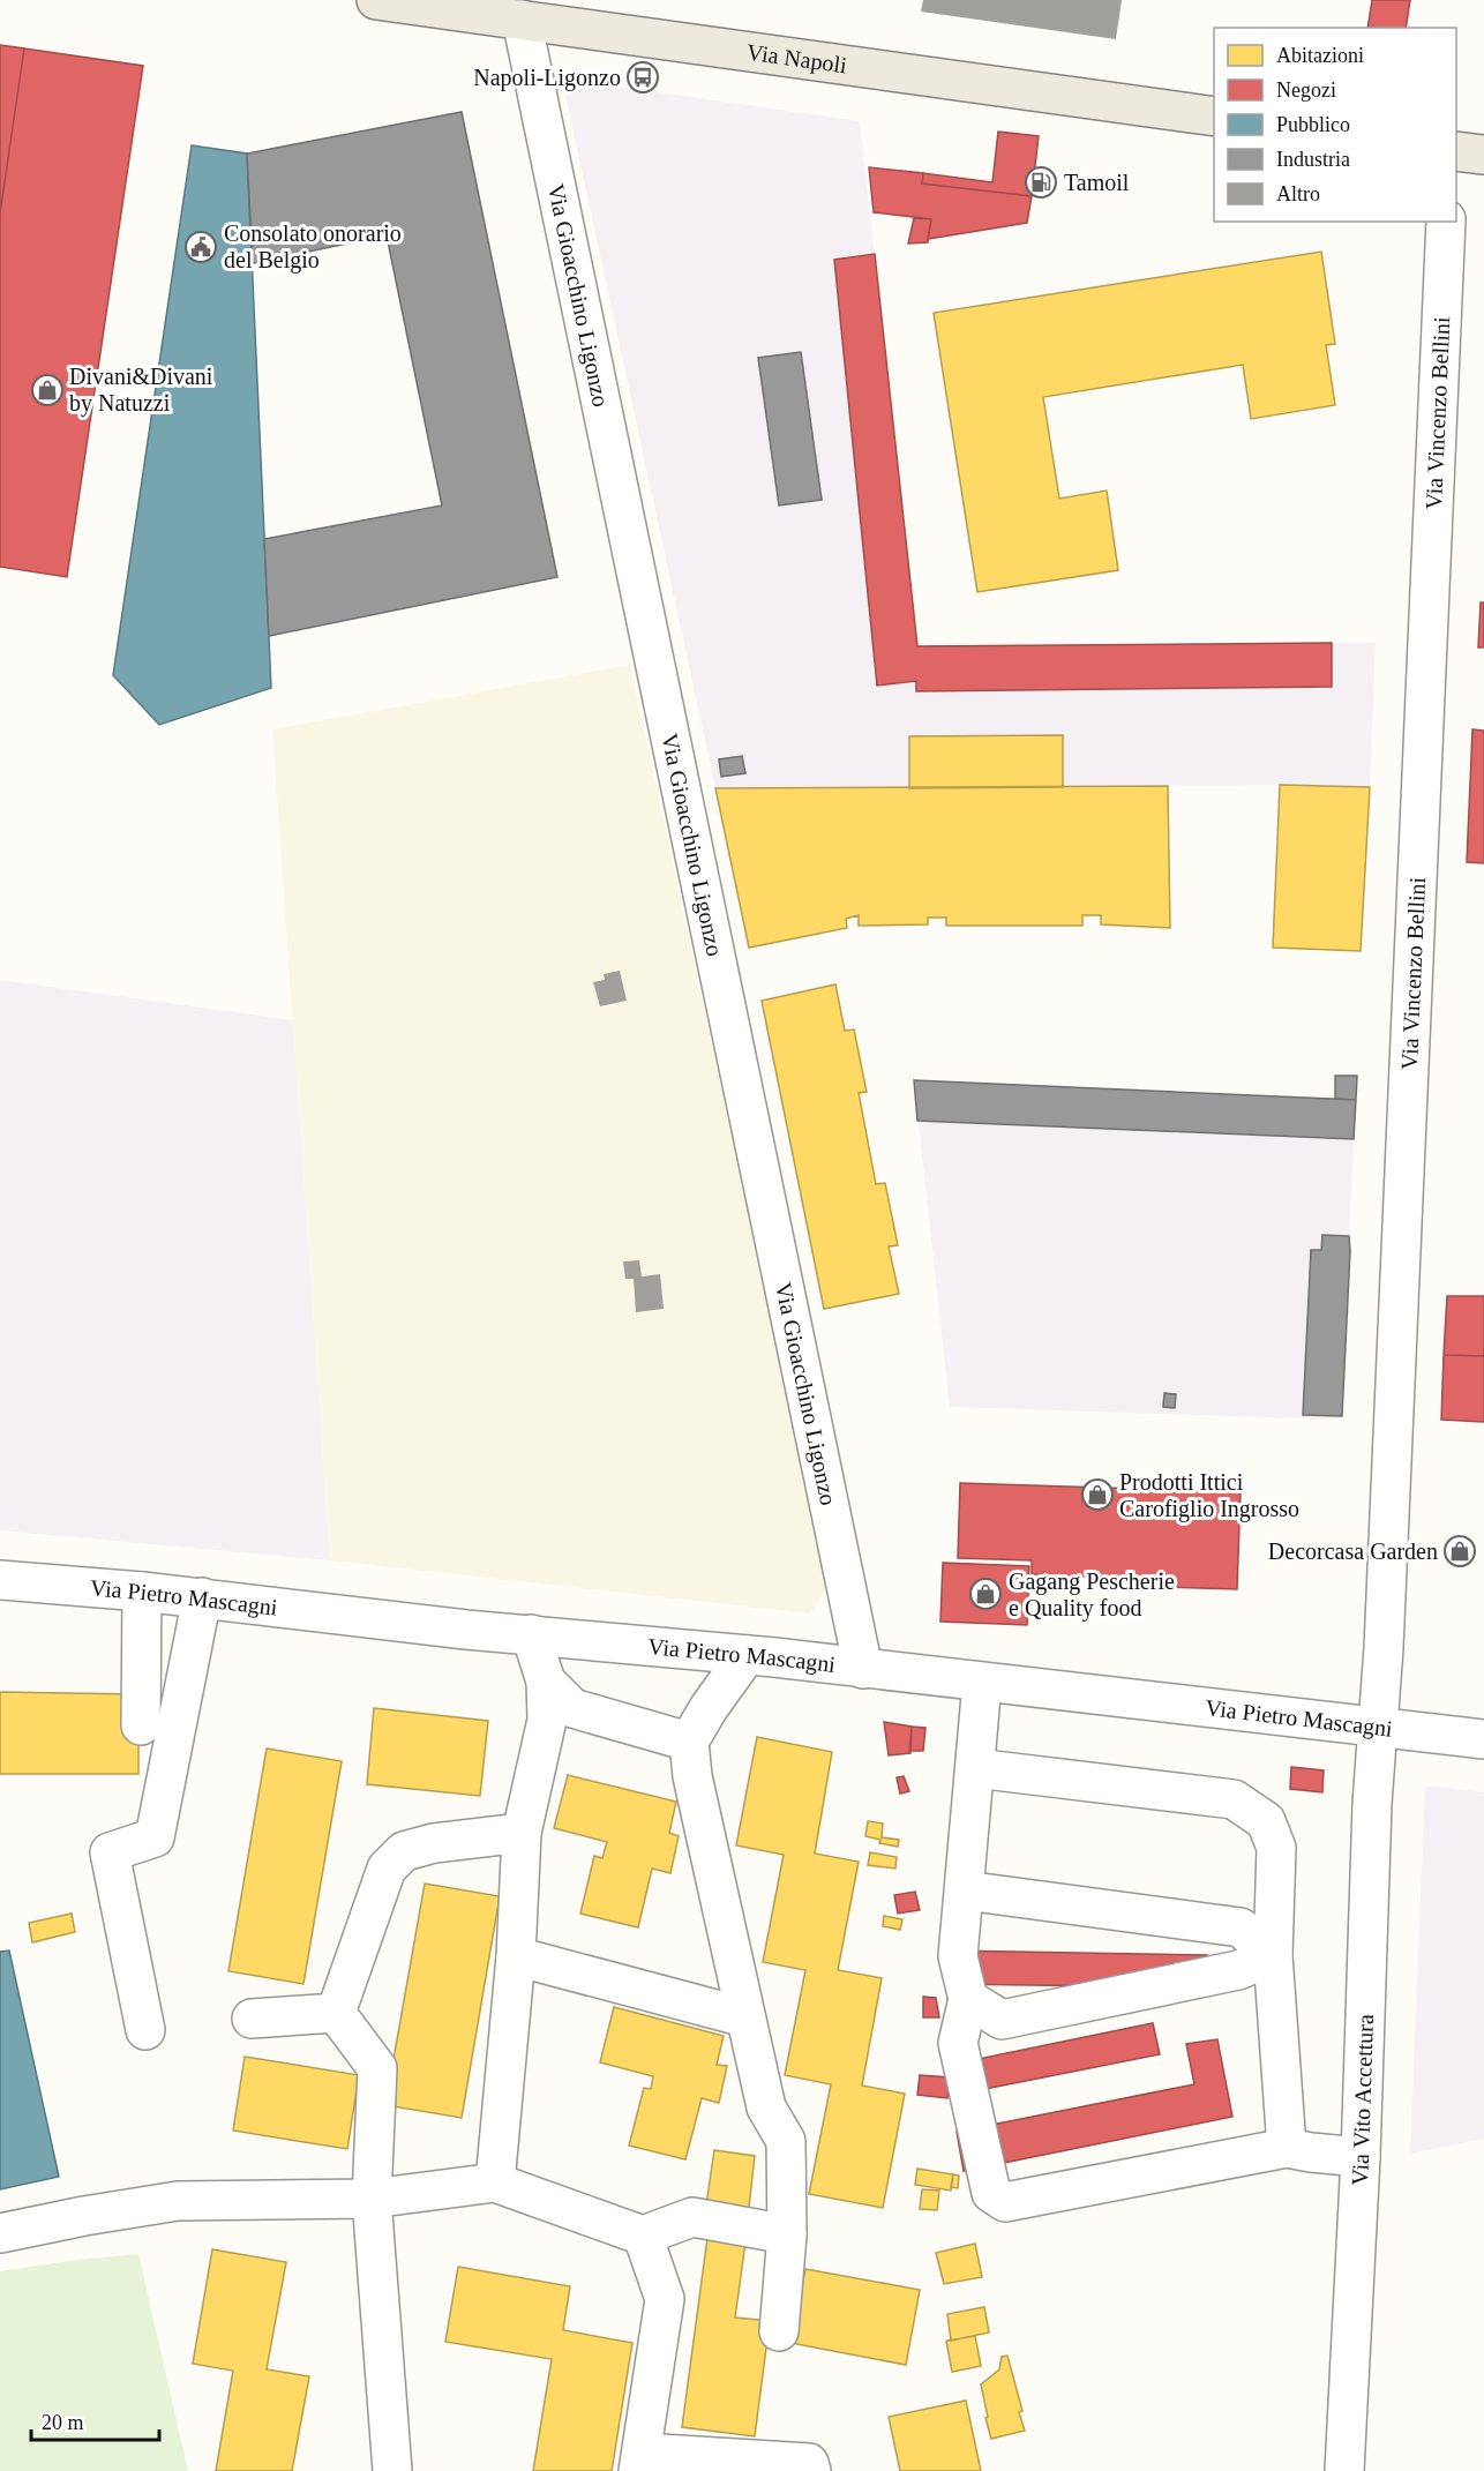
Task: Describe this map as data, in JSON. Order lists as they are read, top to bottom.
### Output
{
  "streets": {
    "main road": ["Via Napoli"],
    "street": [
      "Via Gioacchino Ligonzo",
      "Via Vincenzo Bellini",
      "Via Pietro Mascagni",
      "Via Vito Accettura"
    ]
  },
  "crossings": [
    ["Via Napoli", "Via Gioacchino Ligonzo"],
    ["Via Gioacchino Ligonzo", "Via Pietro Mascagni"],
    ["Via Vincenzo Bellini", "Via Pietro Mascagni"],
    ["Via Vincenzo Bellini", "Via Vito Accettura"],
    ["Via Pietro Mascagni", "Via Vito Accettura"]
  ],
  "places": {
    "bus stop": ["Napoli-Ligonzo"],
    "fuel station": ["Tamoil"],
    "public building": ["Consolato onorario del Belgio"],
    "shop": [
      "Divani&Divani by Natuzzi",
      "Prodotti Ittici Carofiglio Ingrosso",
      "Decorcasa Garden",
      "Gagang Pescherie e Quality food"
    ]
  },
  "legend": [
    "Abitazioni",
    "Negozi",
    "Pubblico",
    "Industria",
    "Altro"
  ],
  "scale_bar": "20 m"
}
